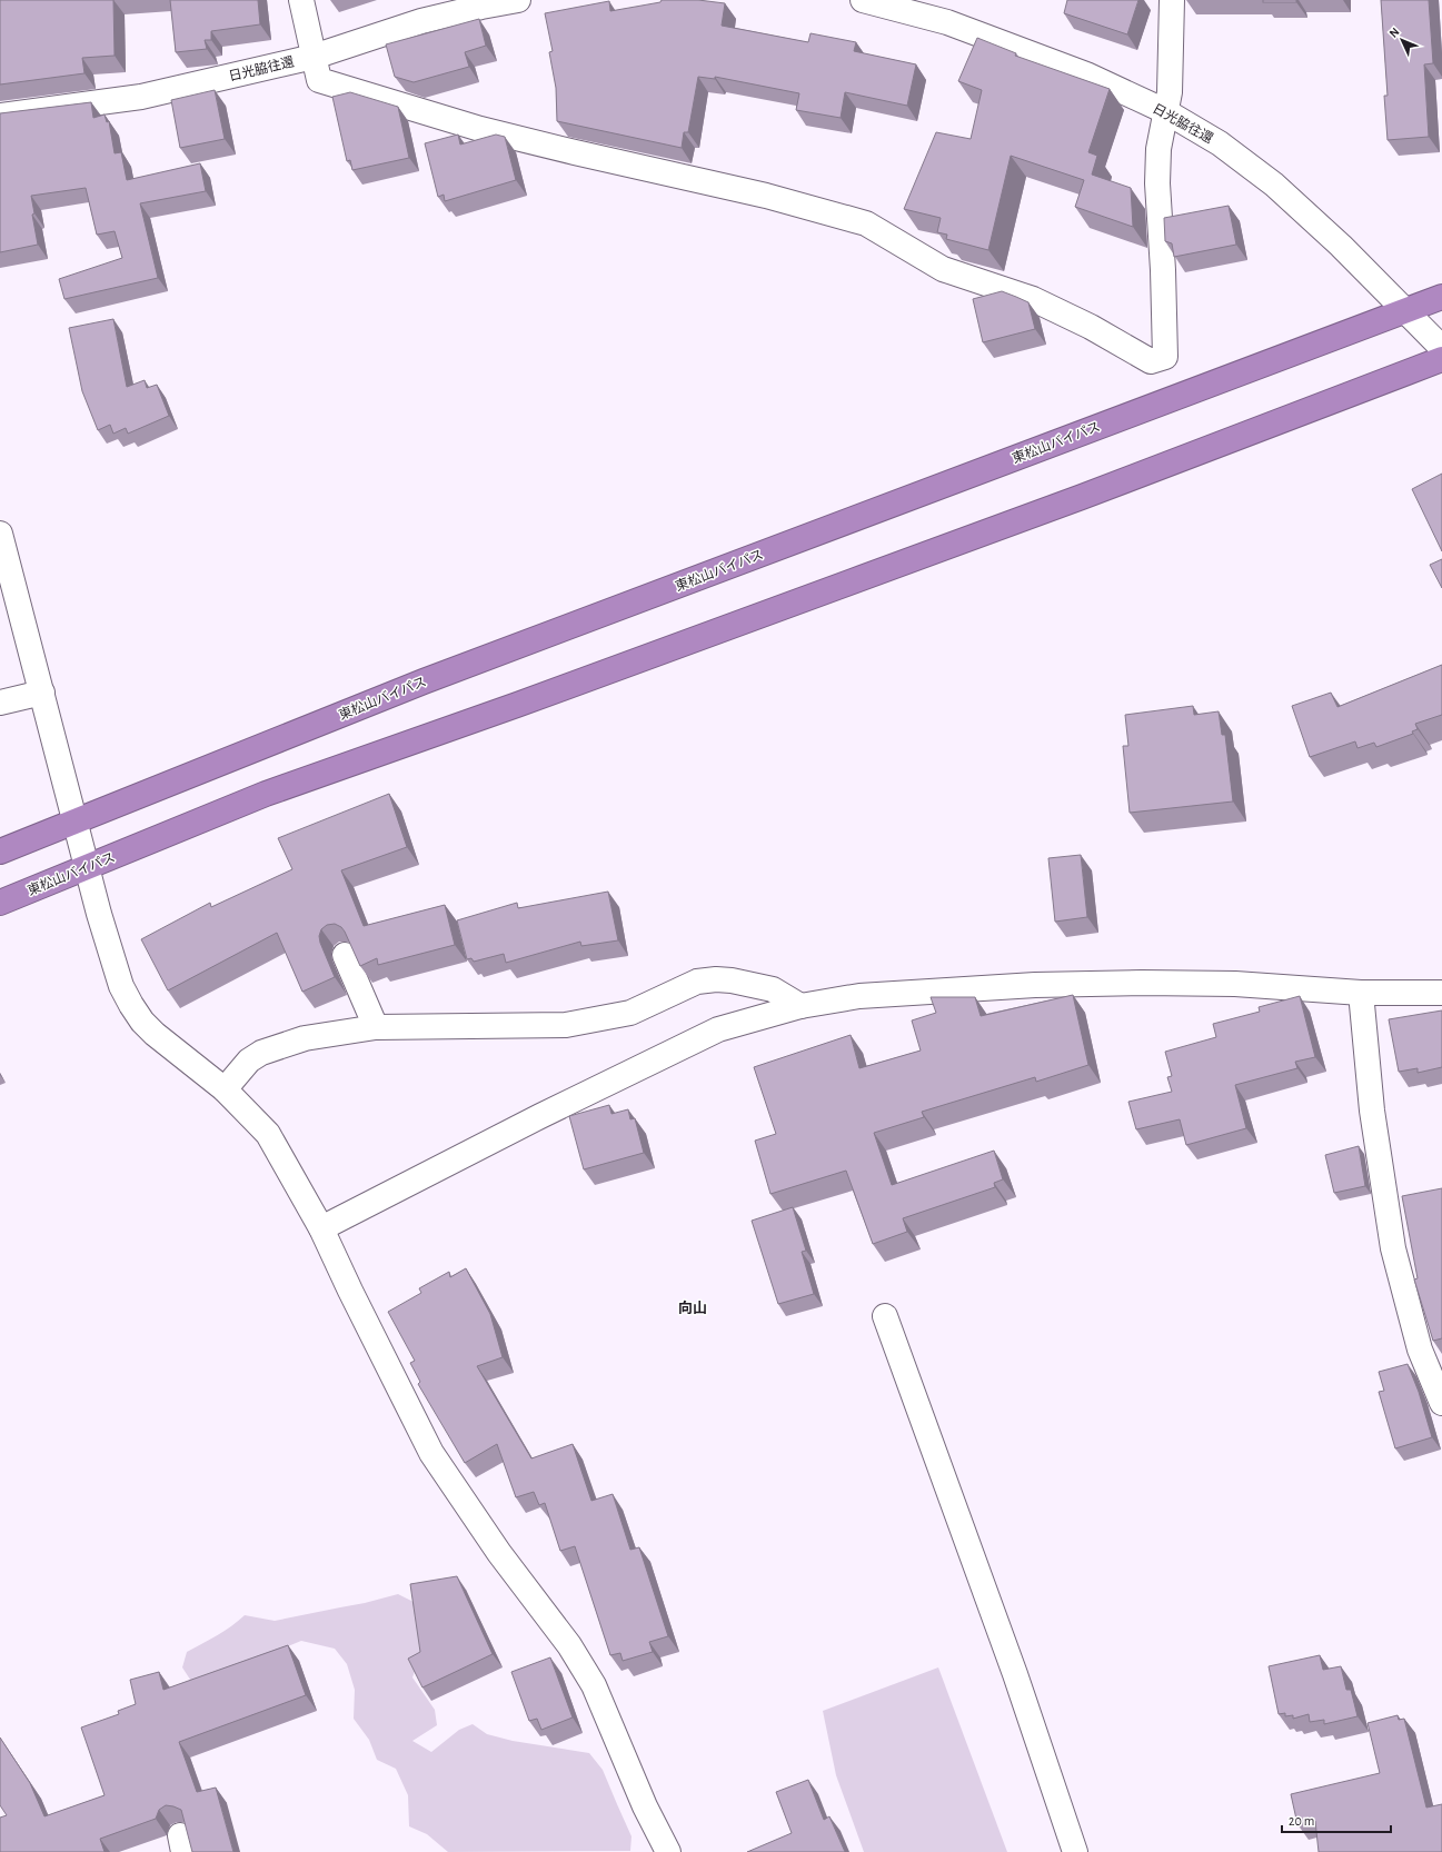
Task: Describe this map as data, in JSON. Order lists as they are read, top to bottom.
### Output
{
  "streets": {
    "highway": ["東松山バイパス"],
    "street": ["日光脇往還"]
  },
  "crossings": [
    ["日光脇往還", "東松山バイパス"]
  ],
  "districts": ["向山"],
  "scale_bar": "20 m",
  "north": "top left"
}
